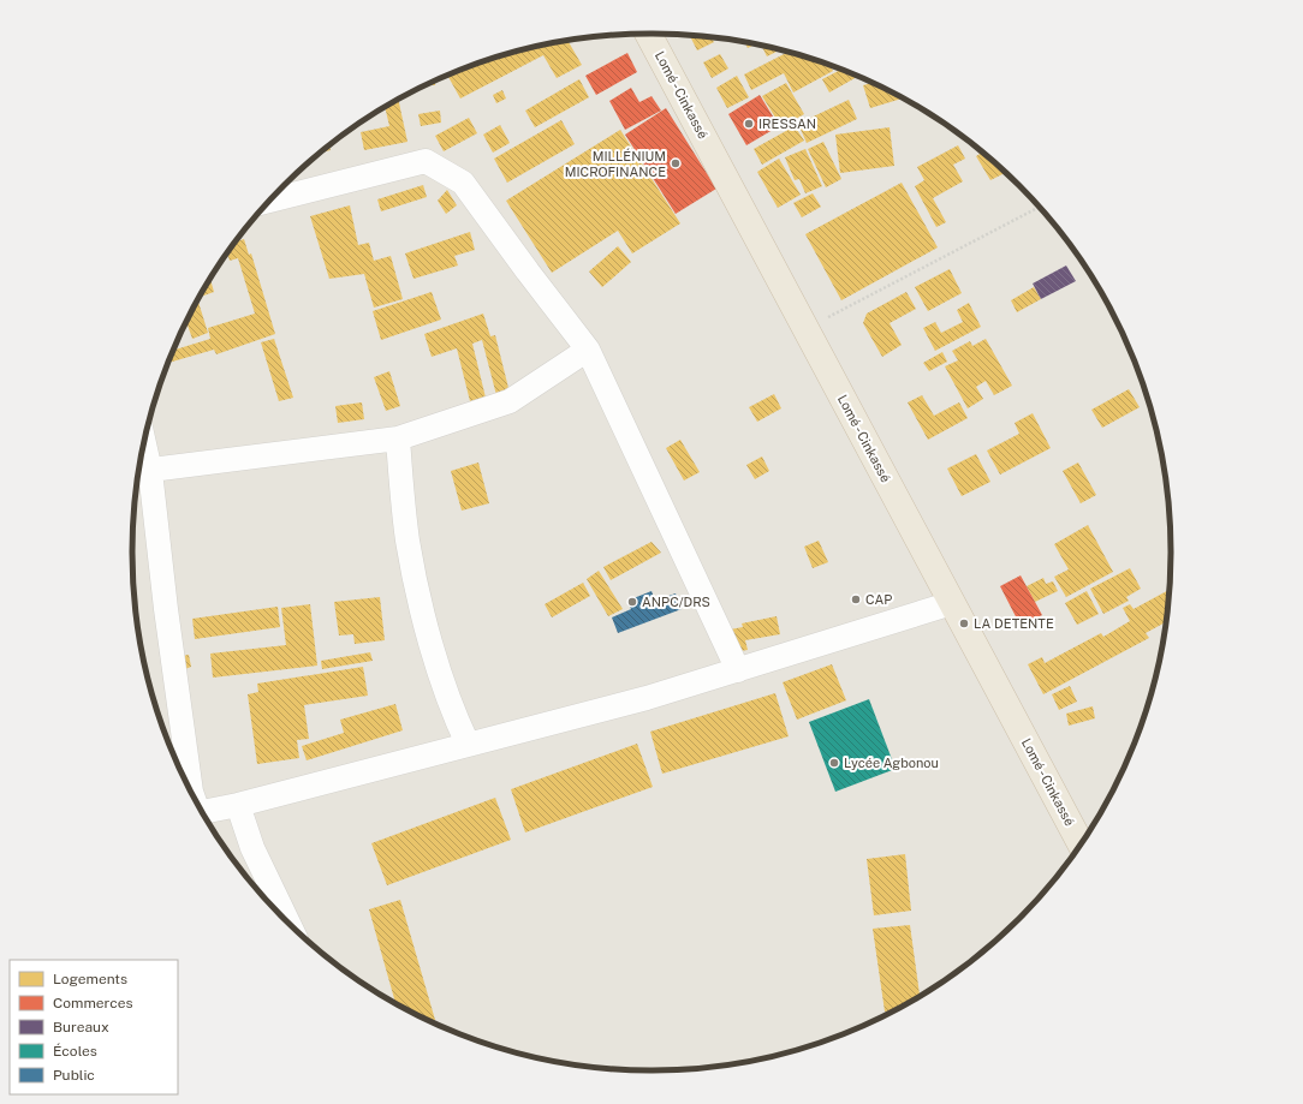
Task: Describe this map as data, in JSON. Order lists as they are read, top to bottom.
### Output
{
  "streets": {
    "highway": ["Lomé - Cinkassé"]
  },
  "places": [
    "IRESSAN",
    "MILLÉNIUM MICROFINANCE",
    "CAP",
    "ANPC/DRS",
    "LA DETENTE",
    "Lycée Agbonou"
  ],
  "legend": [
    "Logements",
    "Commerces",
    "Bureaux",
    "Écoles",
    "Public"
  ]
}
